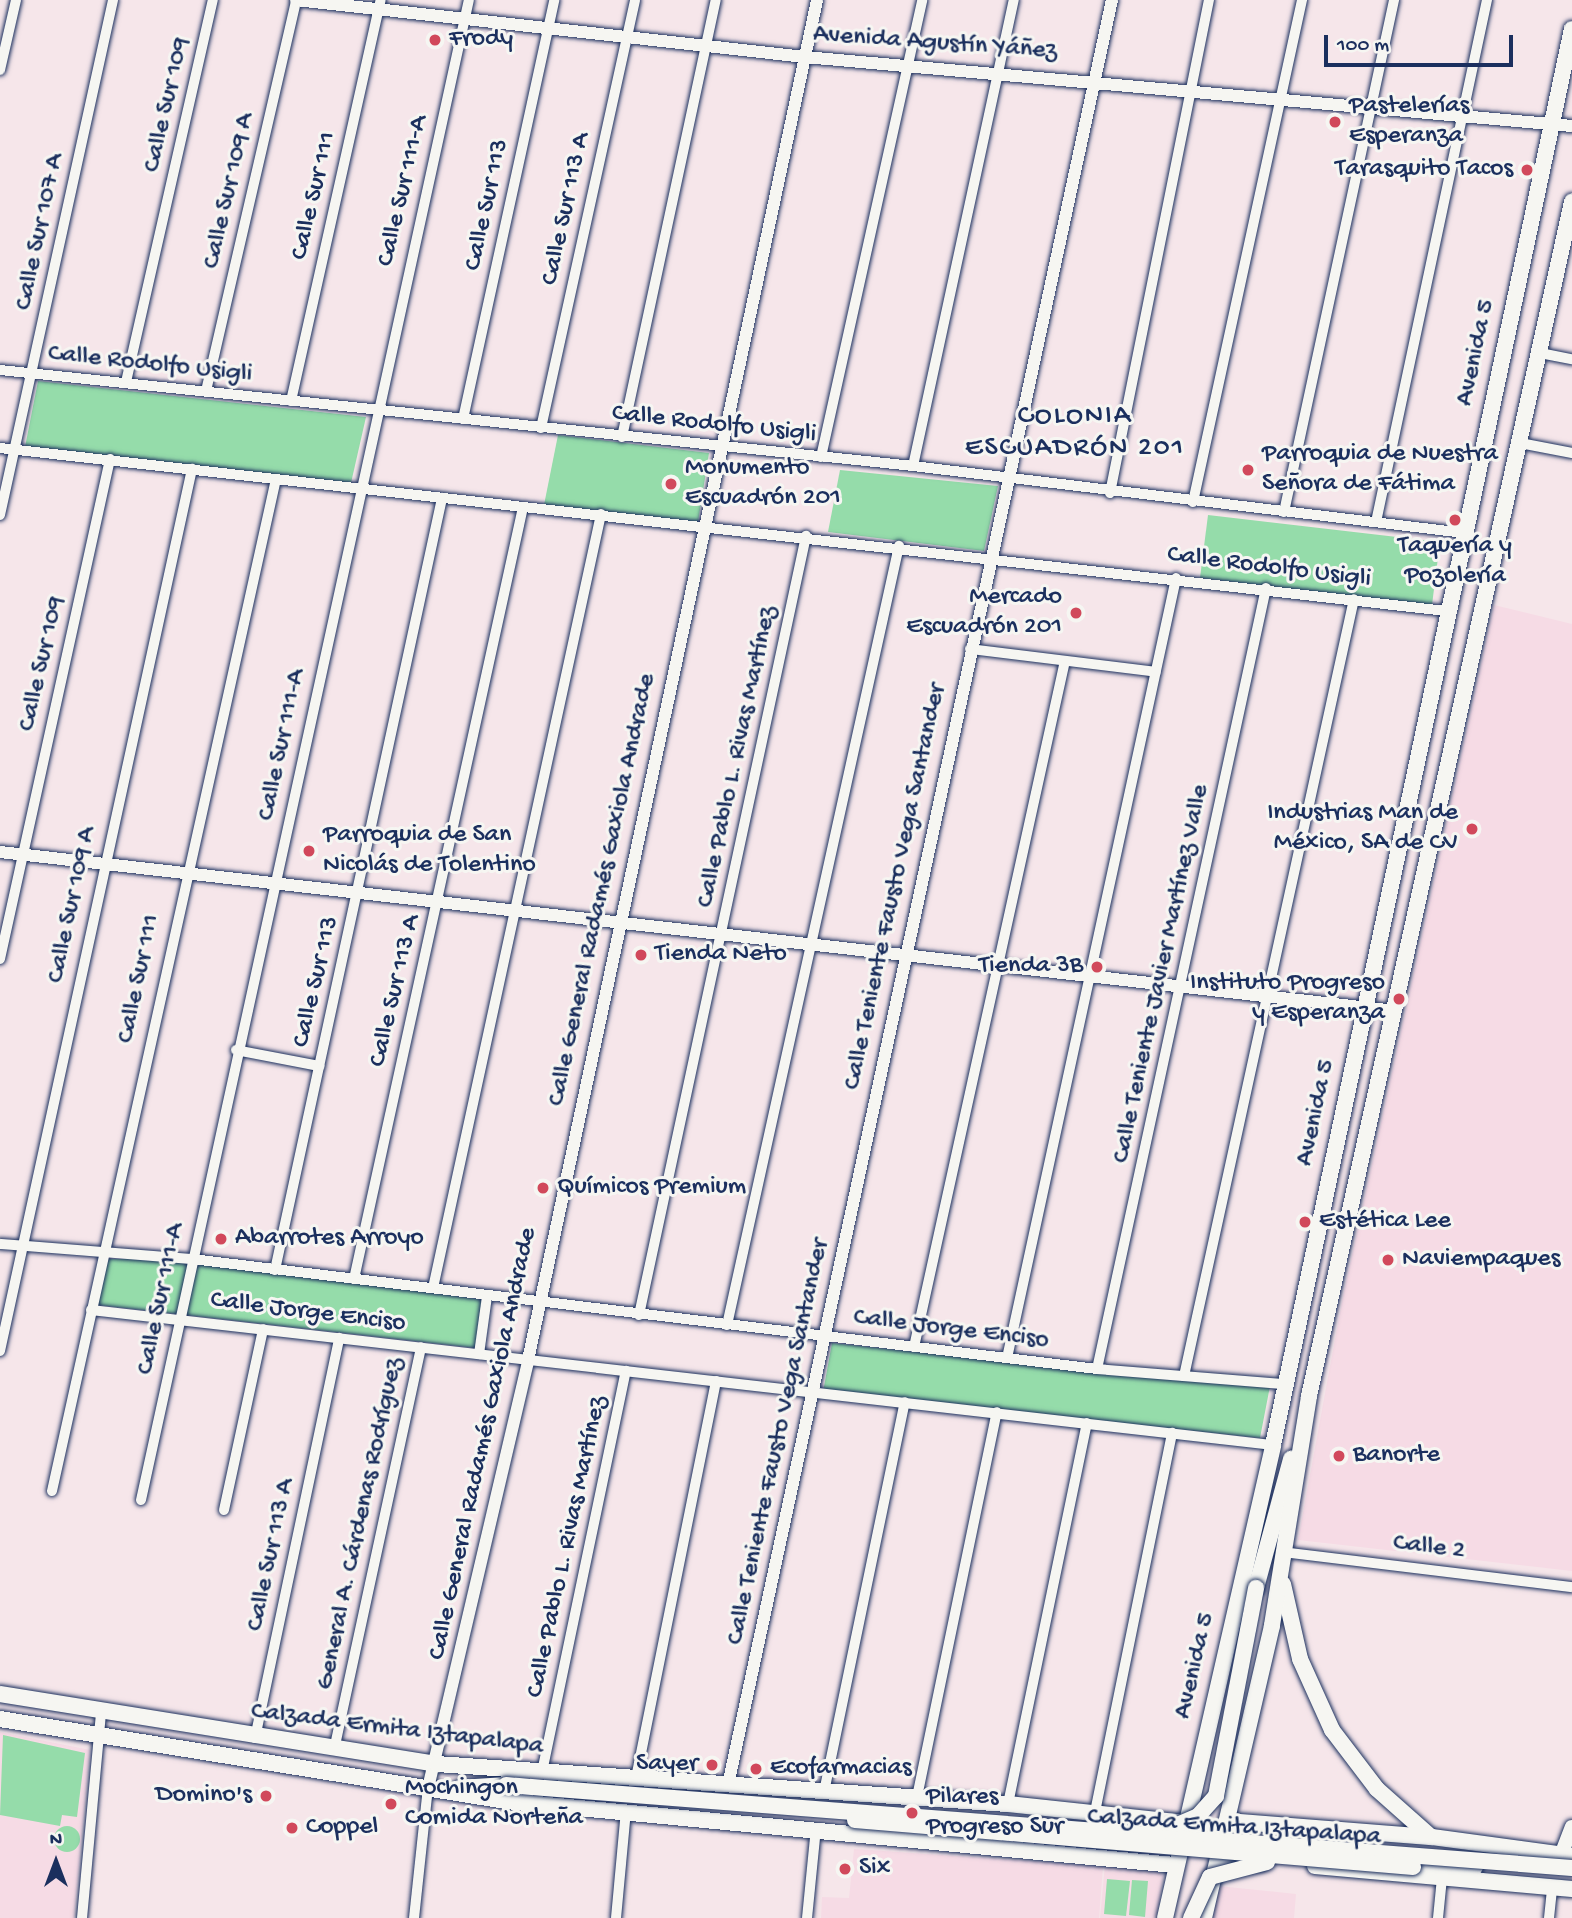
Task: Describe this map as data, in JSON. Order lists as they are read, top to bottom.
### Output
{
  "streets": {
    "main road": ["Avenida 5", "Calzada Ermita Iztapalapa"],
    "street": [
      "Avenida Agustín Yáñez",
      "Calle Sur 109",
      "Calle Sur 109 A",
      "Calle Sur 111-A",
      "Calle Sur 111",
      "Calle Sur 113",
      "Calle Sur 113 A",
      "Calle Sur 107 A",
      "Calle Rodolfo Usigli",
      "Calle Pablo L. Rivas Martínez",
      "Calle Teniente Fausto Vega Santander",
      "Calle General Radamés Gaxiola Andrade",
      "Calle Teniente Javier Martínez Valle",
      "Calle Jorge Enciso",
      "General A. Cárdenas Rodríguez",
      "Calle 2"
    ]
  },
  "crossings": [
    ["Avenida Agustín Yáñez", "Calle Sur 109 A"],
    ["Avenida Agustín Yáñez", "Calle Sur 111-A"],
    ["Avenida Agustín Yáñez", "Calle Sur 111"],
    ["Avenida Agustín Yáñez", "Calle Sur 113"],
    ["Avenida Agustín Yáñez", "Calle Sur 113 A"],
    ["Avenida Agustín Yáñez", "Avenida 5"],
    ["Avenida Agustín Yáñez", "Calle Teniente Fausto Vega Santander"],
    ["Avenida Agustín Yáñez", "Calle General Radamés Gaxiola Andrade"],
    ["Calle Sur 109", "Calle Rodolfo Usigli"],
    ["Calle Sur 109 A", "Calle Rodolfo Usigli"],
    ["Calle Sur 109 A", "Calle Jorge Enciso"],
    ["Calle Sur 111-A", "Calle Rodolfo Usigli"],
    ["Calle Sur 111-A", "Calle Jorge Enciso"],
    ["Calle Sur 111", "Calle Rodolfo Usigli"],
    ["Calle Sur 111", "Calle Jorge Enciso"],
    ["Calle Sur 113", "Calle Rodolfo Usigli"],
    ["Calle Sur 113", "Calle Jorge Enciso"],
    ["Calle Sur 113 A", "Calle Rodolfo Usigli"],
    ["Calle Sur 113 A", "Calle Jorge Enciso"],
    ["Calle Sur 113 A", "Calzada Ermita Iztapalapa"],
    ["Calle Sur 107 A", "Calle Rodolfo Usigli"],
    ["Avenida 5", "Calle Rodolfo Usigli"],
    ["Avenida 5", "Calle Jorge Enciso"],
    ["Avenida 5", "Calle 2"],
    ["Avenida 5", "Calzada Ermita Iztapalapa"],
    ["Calle Rodolfo Usigli", "Calle Pablo L. Rivas Martínez"],
    ["Calle Rodolfo Usigli", "Calle Teniente Fausto Vega Santander"],
    ["Calle Rodolfo Usigli", "Calle General Radamés Gaxiola Andrade"],
    ["Calle Rodolfo Usigli", "Calle Teniente Javier Martínez Valle"],
    ["Calle Pablo L. Rivas Martínez", "Calle Jorge Enciso"],
    ["Calle Pablo L. Rivas Martínez", "Calzada Ermita Iztapalapa"],
    ["Calle Teniente Fausto Vega Santander", "Calle Jorge Enciso"],
    ["Calle Teniente Fausto Vega Santander", "Calzada Ermita Iztapalapa"],
    ["Calle General Radamés Gaxiola Andrade", "Calle Jorge Enciso"],
    ["Calle General Radamés Gaxiola Andrade", "Calzada Ermita Iztapalapa"],
    ["Calle Teniente Javier Martínez Valle", "Calle Jorge Enciso"],
    ["Calle Jorge Enciso", "General A. Cárdenas Rodríguez"],
    ["General A. Cárdenas Rodríguez", "Calzada Ermita Iztapalapa"]
  ],
  "districts": ["COLONIA ESCUADRÓN 201"],
  "places": [
    "Frody",
    "Pastelerías Esperanza",
    "Tarasquito Tacos",
    "Parroquia de Nuestra Señora de Fátima",
    "Monumento Escuadrón 201",
    "Taquería y Pozolería",
    "Mercado Escuadrón 201",
    "Industrias Man de México, SA de CV",
    "Parroquia de San Nicolás de Tolentino",
    "Tienda Neto",
    "Tienda 3B",
    "Instituto Progreso y Esperanza",
    "Químicos Premium",
    "Estética Lee",
    "Abarrotes Arroyo",
    "Naviempaques",
    "Banorte",
    "Sayer",
    "Ecofarmacias",
    "Domino's",
    "Mochingon Comida Norteña",
    "Pilares Progreso Sur",
    "Coppel",
    "Six"
  ],
  "scale_bar": "100 m",
  "north": "top"
}
